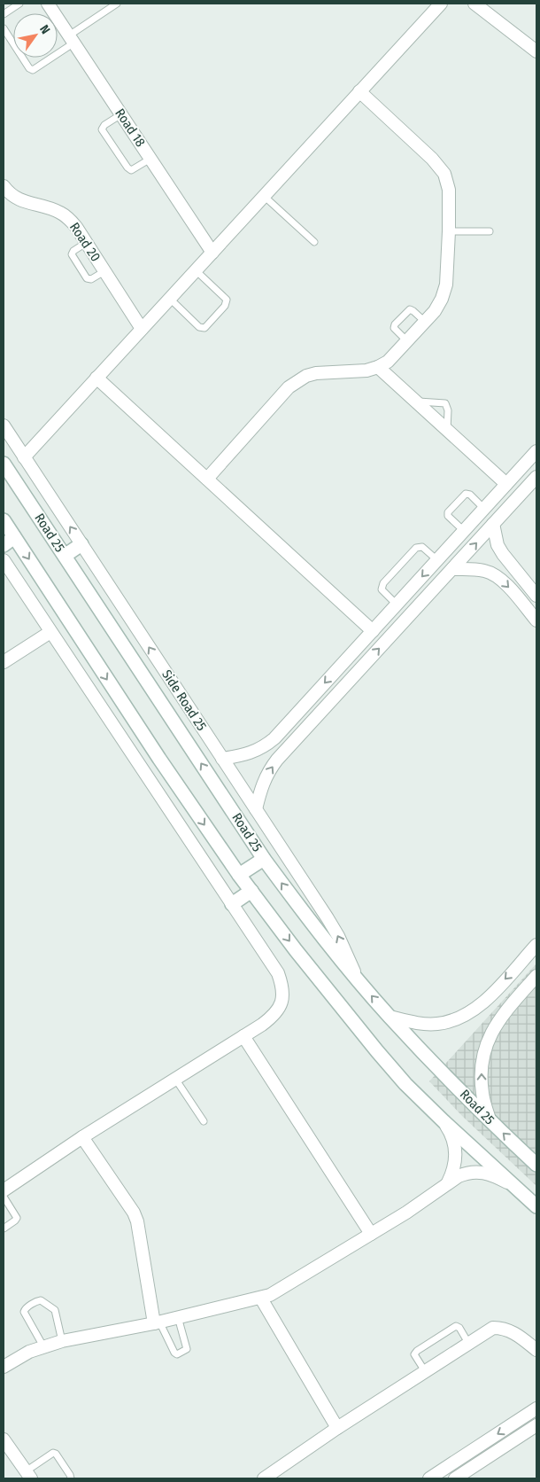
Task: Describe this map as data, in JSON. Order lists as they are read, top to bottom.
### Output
{
  "streets": {
    "street": [
      "Road 18",
      "Road 20",
      "Road 25",
      "Side Road 25"
    ]
  },
  "crossings": [
    ["Road 25", "Side Road 25"]
  ],
  "north": "top right"
}
